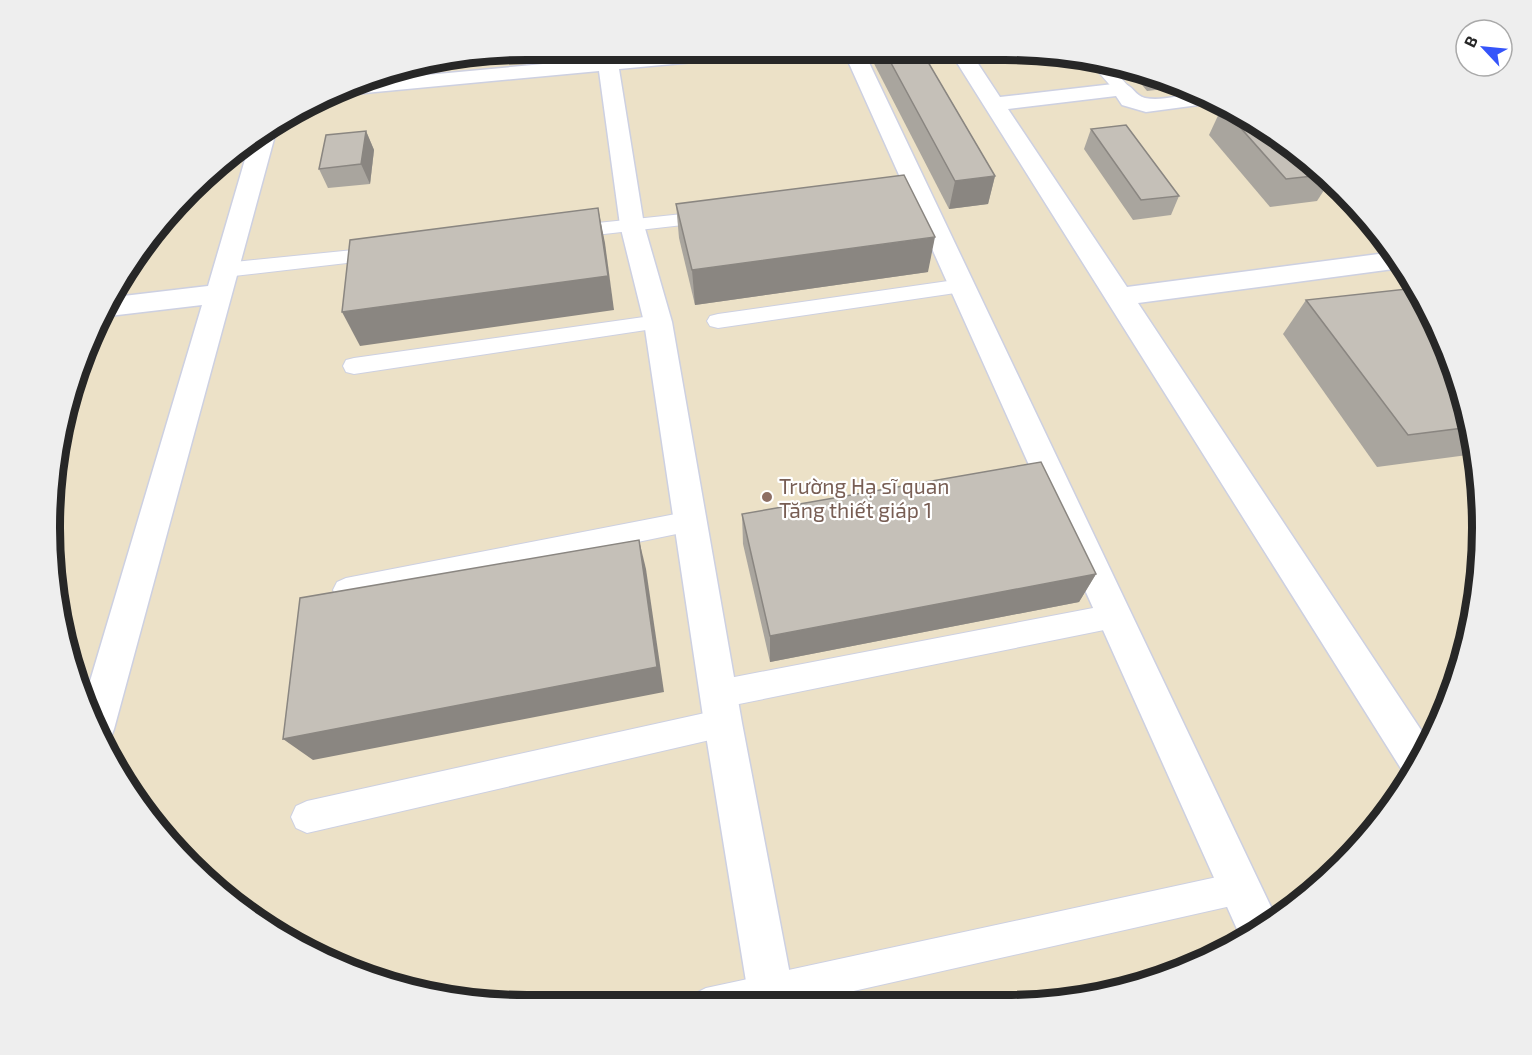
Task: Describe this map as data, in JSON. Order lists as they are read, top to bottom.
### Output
{
  "places": ["Trường Hạ sĩ quan Tăng thiết giáp 1"],
  "north": "top left"
}
